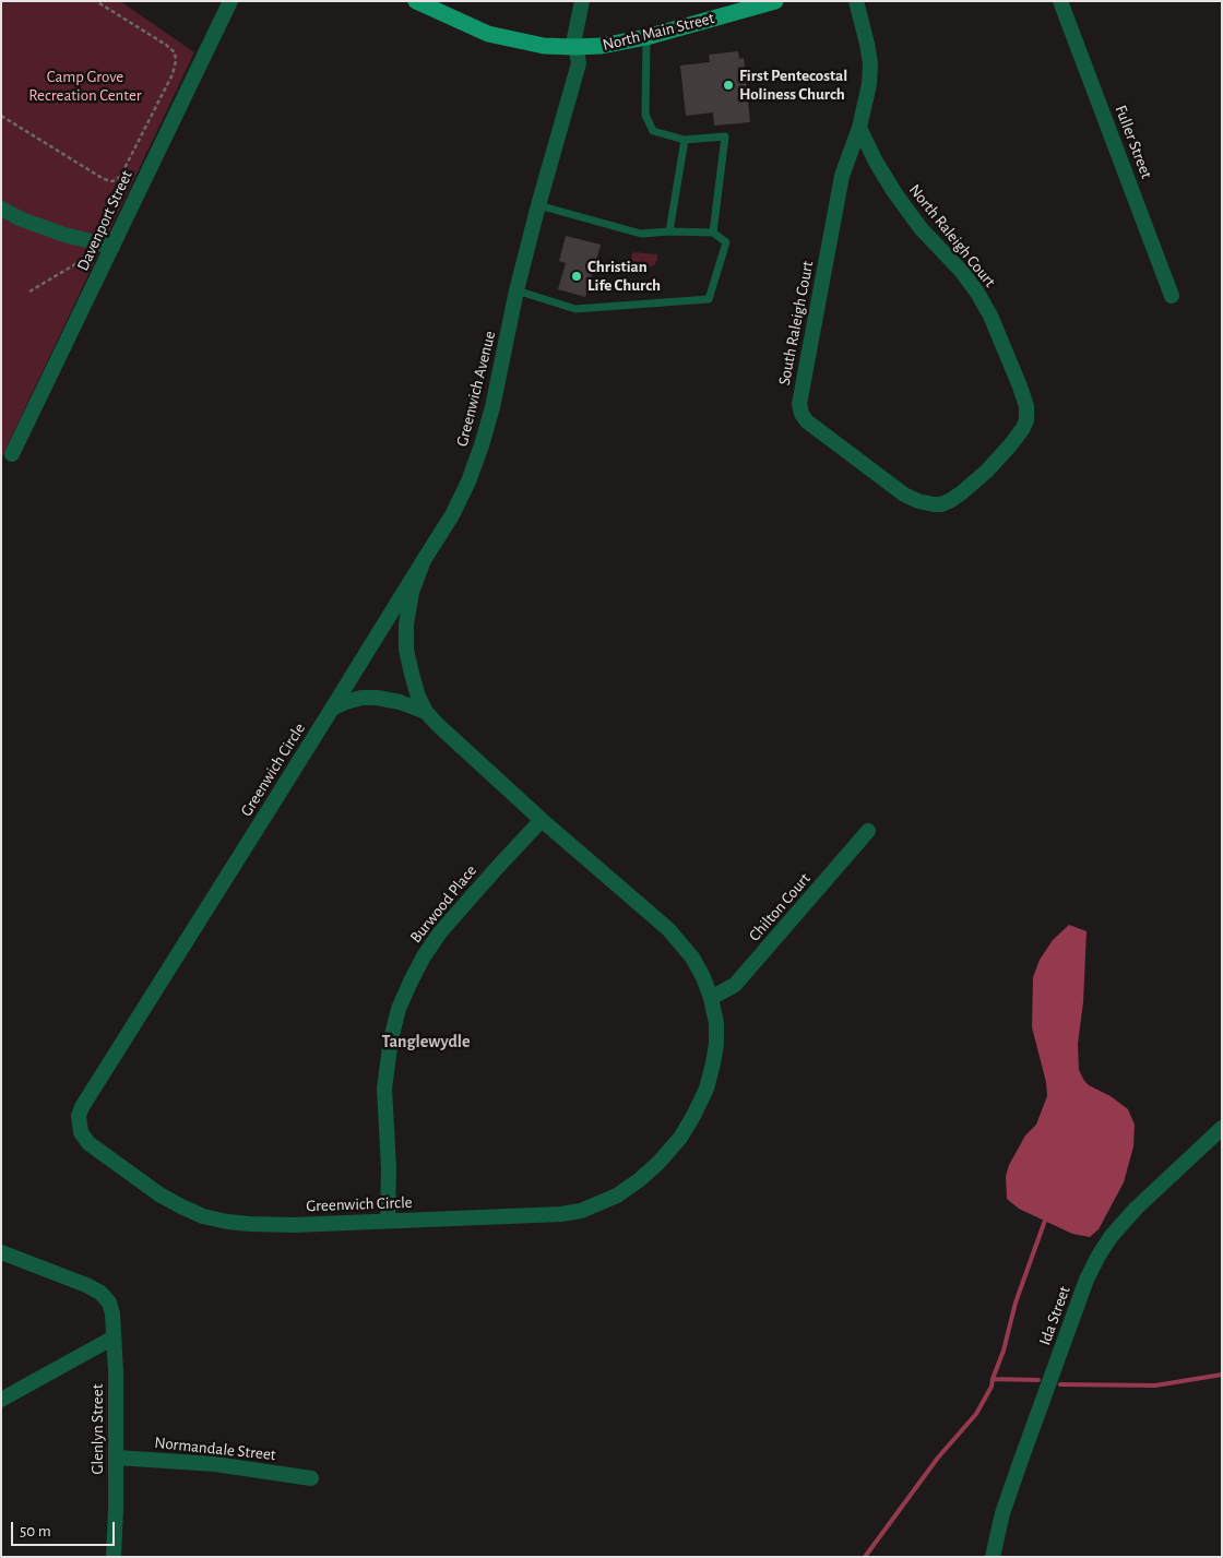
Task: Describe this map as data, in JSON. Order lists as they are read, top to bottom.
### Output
{
  "streets": {
    "main road": ["North Main Street"],
    "street": [
      "Fuller Street",
      "Davenport Street",
      "North Raleigh Court",
      "South Raleigh Court",
      "Greenwich Avenue",
      "Greenwich Circle",
      "Burwood Place",
      "Chilton Court",
      "Ida Street",
      "Glenlyn Street",
      "Normandale Street"
    ]
  },
  "crossings": [
    ["North Main Street", "Greenwich Avenue"],
    ["North Raleigh Court", "South Raleigh Court"],
    ["Greenwich Avenue", "Greenwich Circle"],
    ["Greenwich Circle", "Burwood Place"],
    ["Greenwich Circle", "Chilton Court"],
    ["Glenlyn Street", "Normandale Street"]
  ],
  "districts": ["Tanglewydle"],
  "parks": ["Camp Grove Recreation Center"],
  "places": ["First Pentecostal Holiness Church", "Christian Life Church"],
  "scale_bar": "50 m"
}
